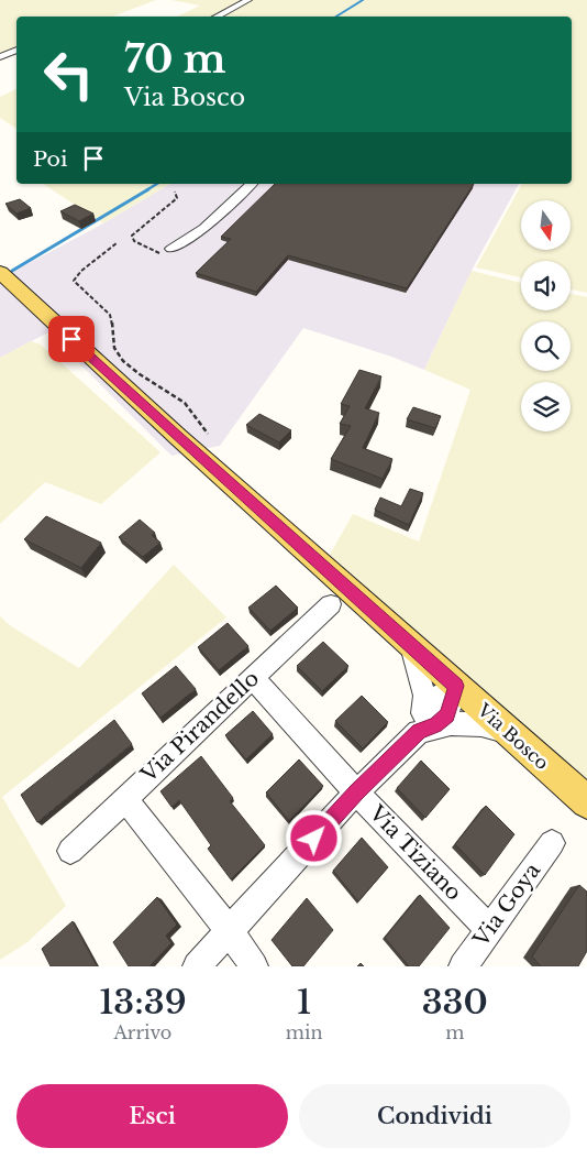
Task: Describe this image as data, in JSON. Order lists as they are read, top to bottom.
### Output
{
  "streets": {
    "main road": ["Via Bosco"],
    "street": ["Via Pirandello", "Via Tiziano", "Via Goya"]
  },
  "crossings": [
    ["Via Pirandello", "Via Tiziano"],
    ["Via Tiziano", "Via Goya"]
  ],
  "north": "bottom",
  "page": {
    "turn": ["70 m", "Via Bosco"],
    "then": "Poi",
    "eta": [
      "13:39",
      "Arrivo",
      "1",
      "min",
      "330",
      "m"
    ],
    "buttons": ["Esci", "Condividi"]
  }
}
